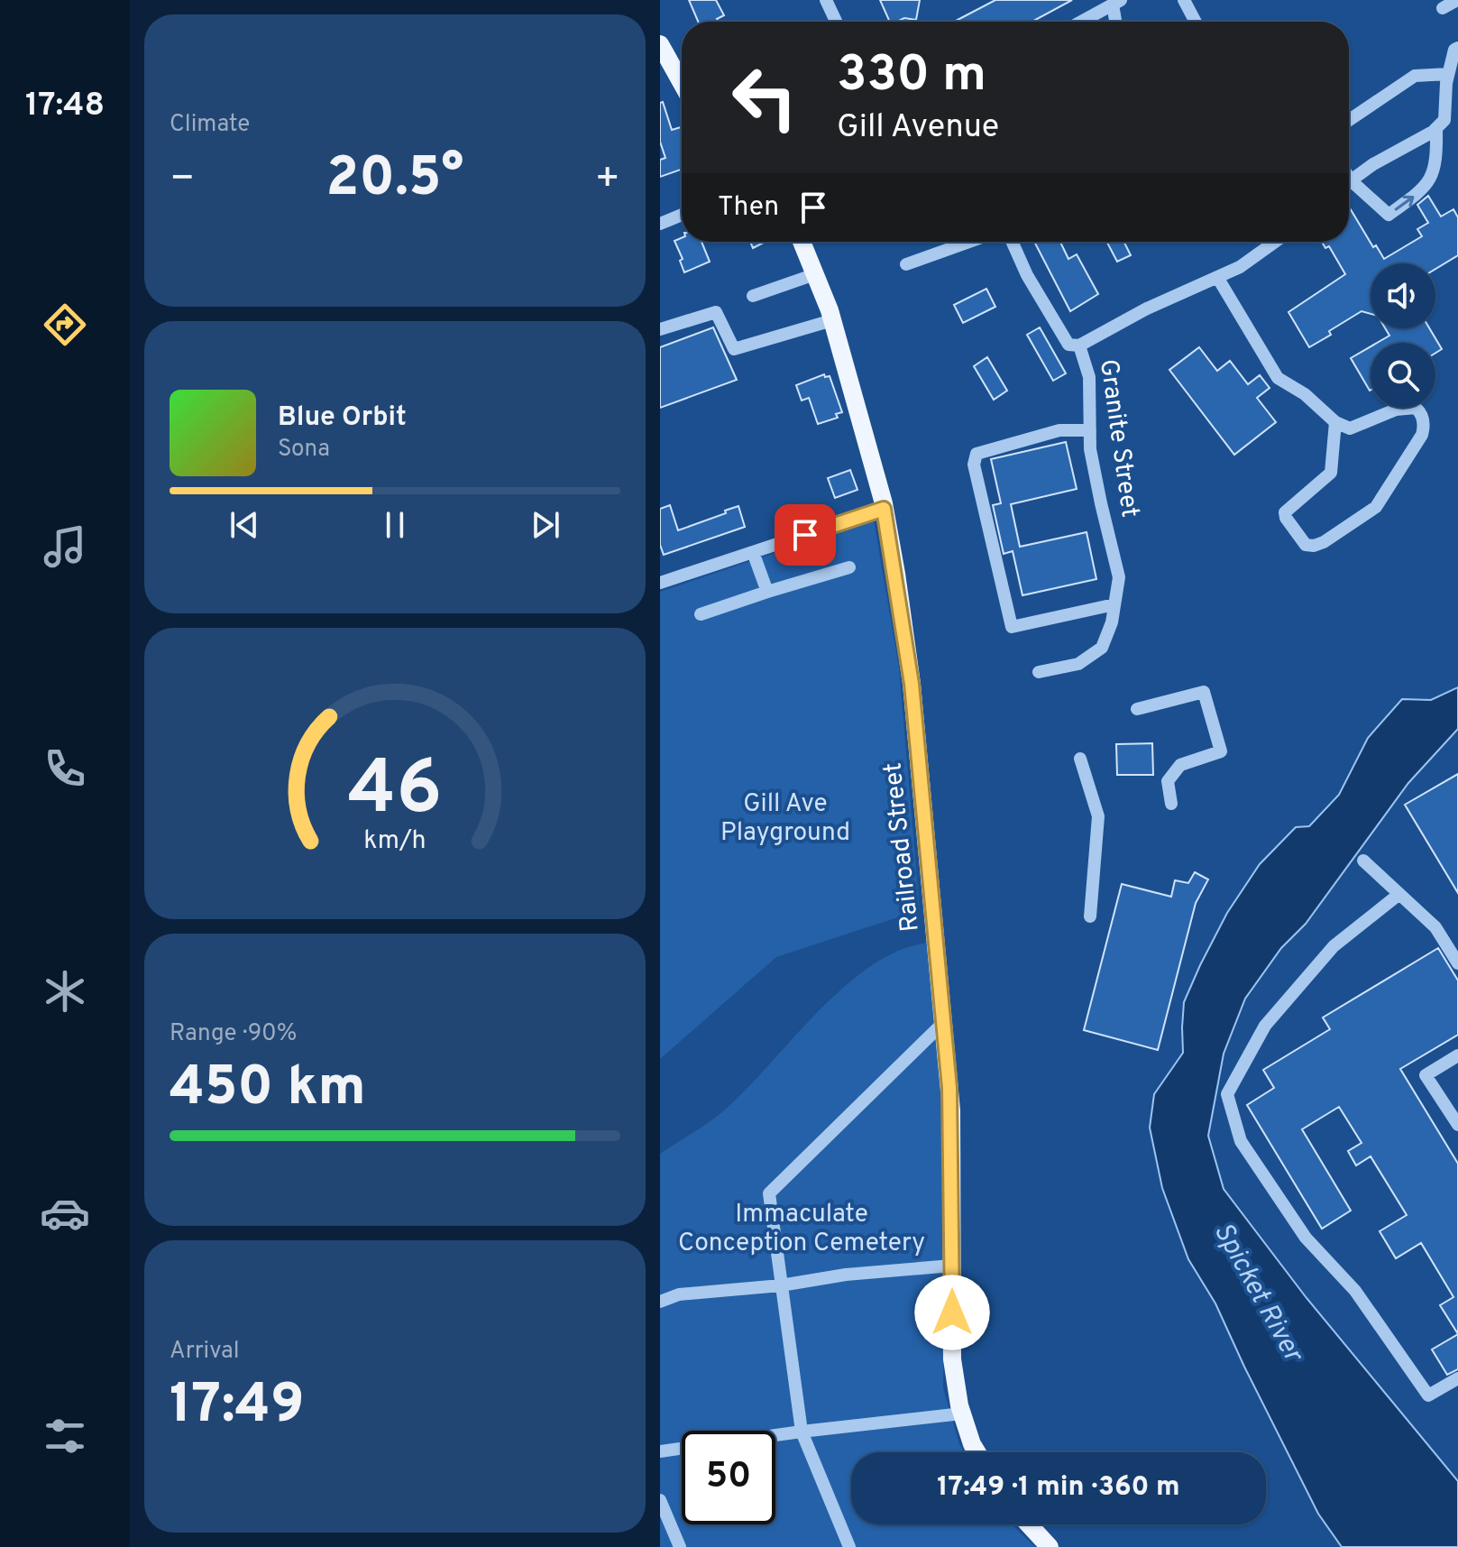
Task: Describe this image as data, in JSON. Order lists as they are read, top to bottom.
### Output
{
  "streets": {
    "main road": ["Railroad Street"],
    "street": ["Granite Street"]
  },
  "water": ["Spicket River"],
  "parks": ["Gill Ave Playground", "Immaculate Conception Cemetery"],
  "page": {
    "tabs": "17:48",
    "tile": [
      "Climate",
      ["Range · 90%", "450 km"],
      ["Arrival", "17:49"]
    ],
    "turn": ["330 m", "Gill Avenue"],
    "heat": ["−", "20.5°", "+"],
    "then": "Then",
    "song": ["Blue Orbit", "Sona"],
    "limit": "50",
    "trip": "17:49 · 1 min · 360 m",
    "gauge": ["46", "km/h"]
  }
}
